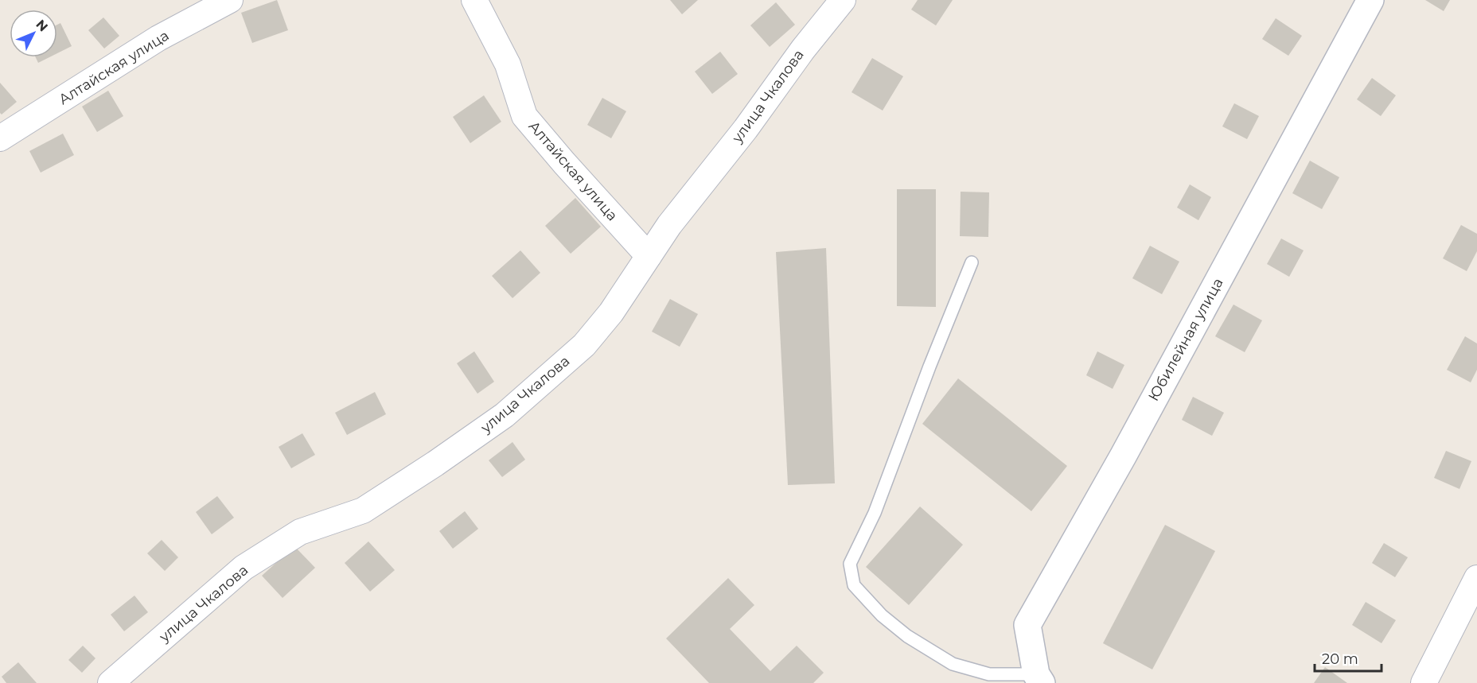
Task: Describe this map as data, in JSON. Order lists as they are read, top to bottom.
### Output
{
  "streets": {
    "street": ["Алтайская улица", "улица Чкалова", "Юбилейная улица"]
  },
  "crossings": [
    ["Алтайская улица", "улица Чкалова"]
  ],
  "scale_bar": "20 m",
  "north": "top right"
}
